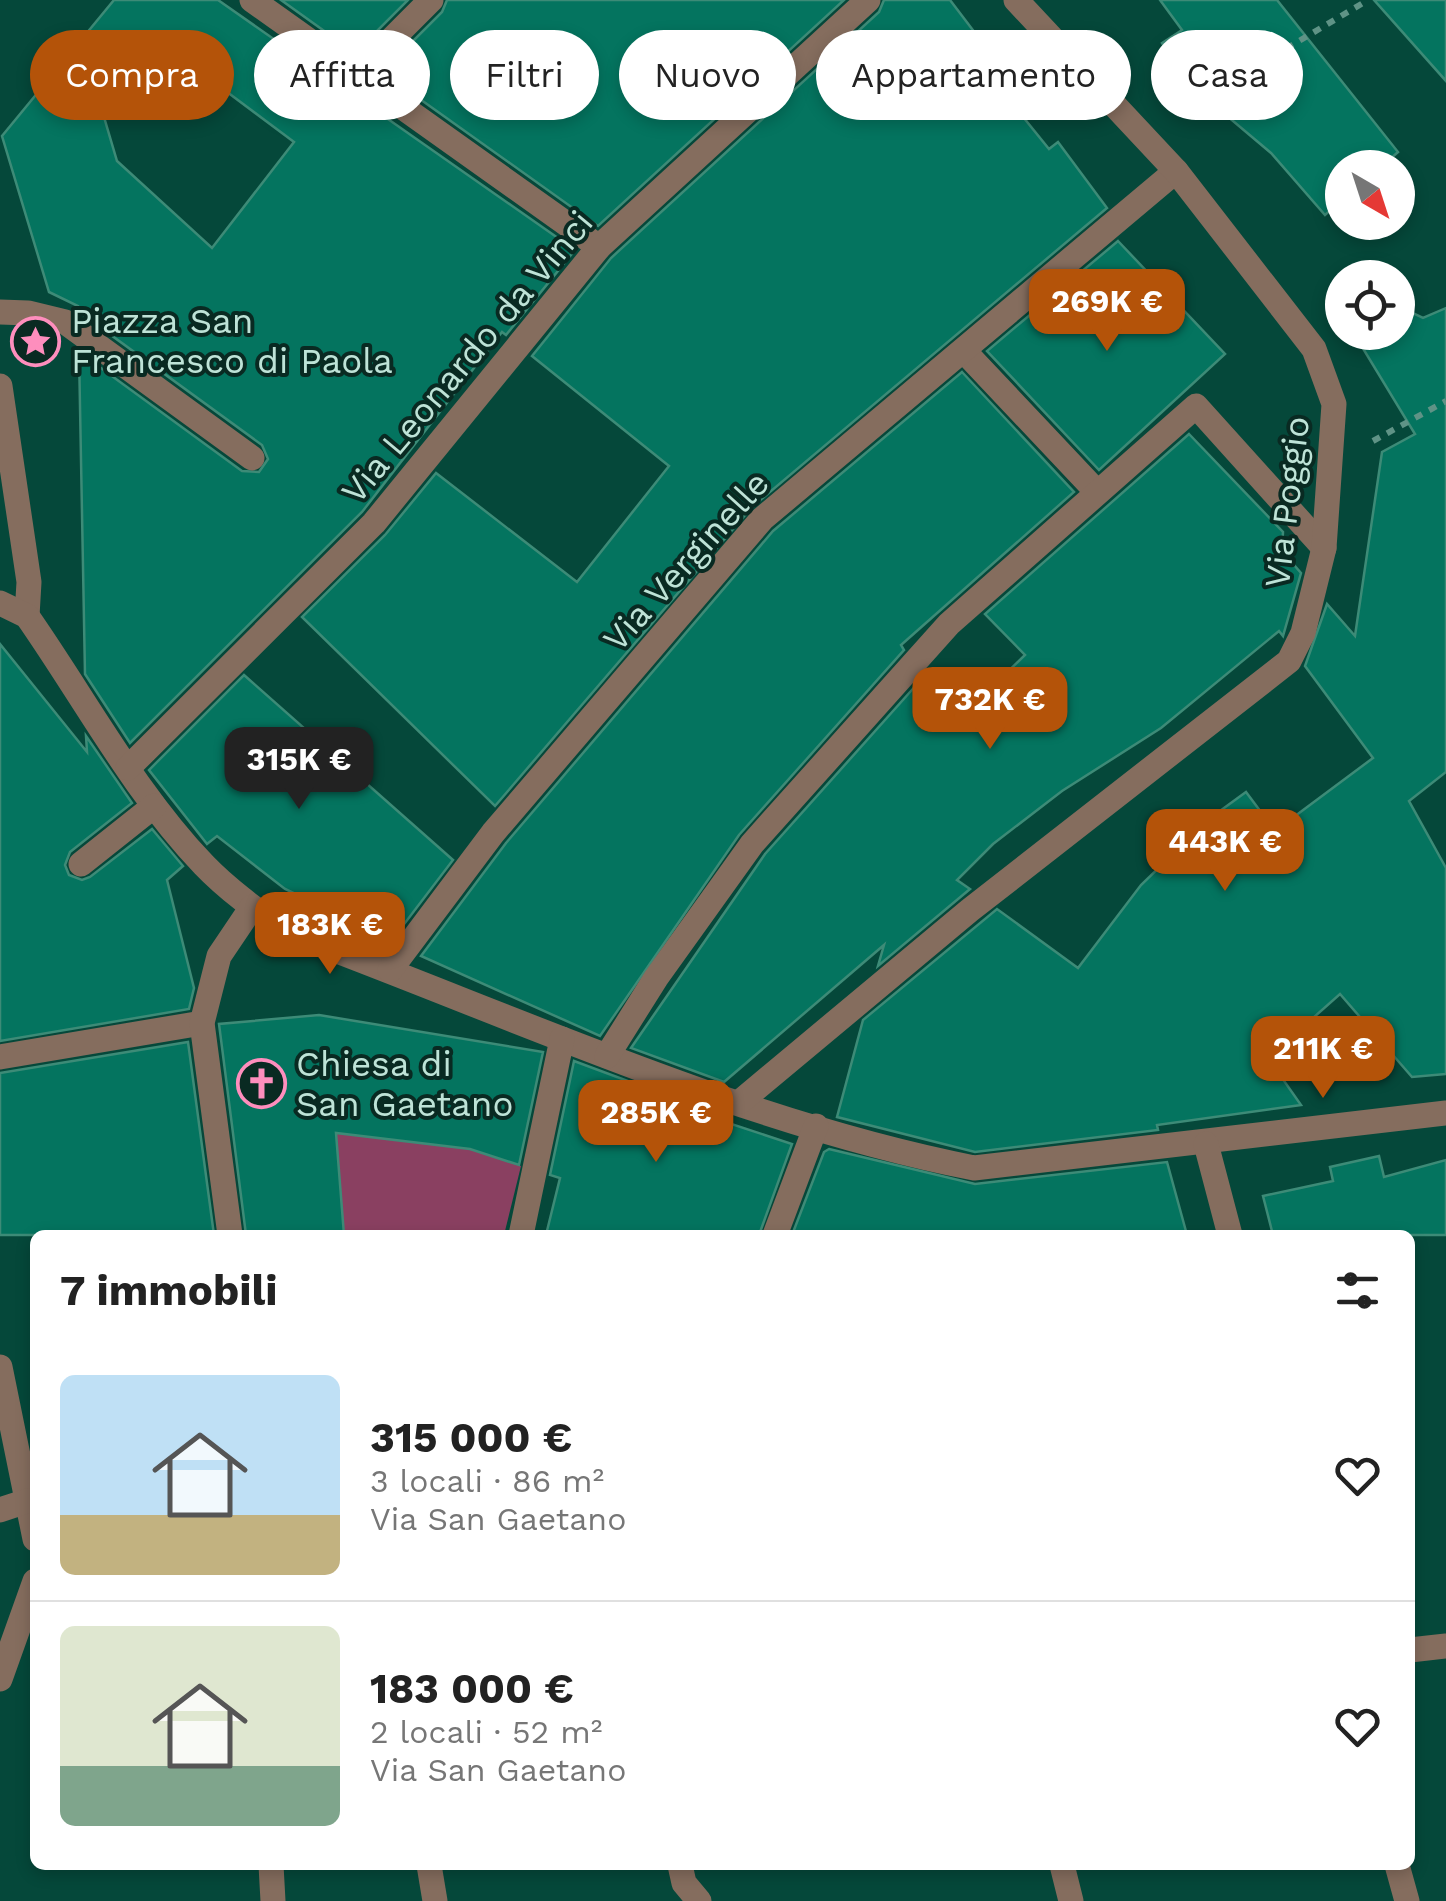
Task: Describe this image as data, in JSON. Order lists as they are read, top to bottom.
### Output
{
  "streets": {
    "street": ["Via Leonardo da Vinci", "Via Poggio", "Via Verginelle"]
  },
  "crossings": [
    ["Via Poggio", "Via Verginelle"]
  ],
  "places": {
    "place": ["Piazza San Francesco di Paola"],
    "church": ["Chiesa di San Gaetano"]
  },
  "north": "bottom right",
  "page": {
    "chip": [
      "Compra",
      "Affitta",
      "Filtri",
      "Nuovo",
      "Appartamento",
      "Casa"
    ],
    "price": [
      "269K €",
      "732K €",
      "315K €",
      "443K €",
      "183K €",
      "211K €",
      "285K €"
    ],
    "heading": "7 immobili",
    "list": [
      {
        "name": "315 000 €",
        "note": "3 locali · 86 m² · Via San Gaetano"
      },
      {
        "name": "183 000 €",
        "note": "2 locali · 52 m² · Via San Gaetano"
      }
    ]
  }
}
